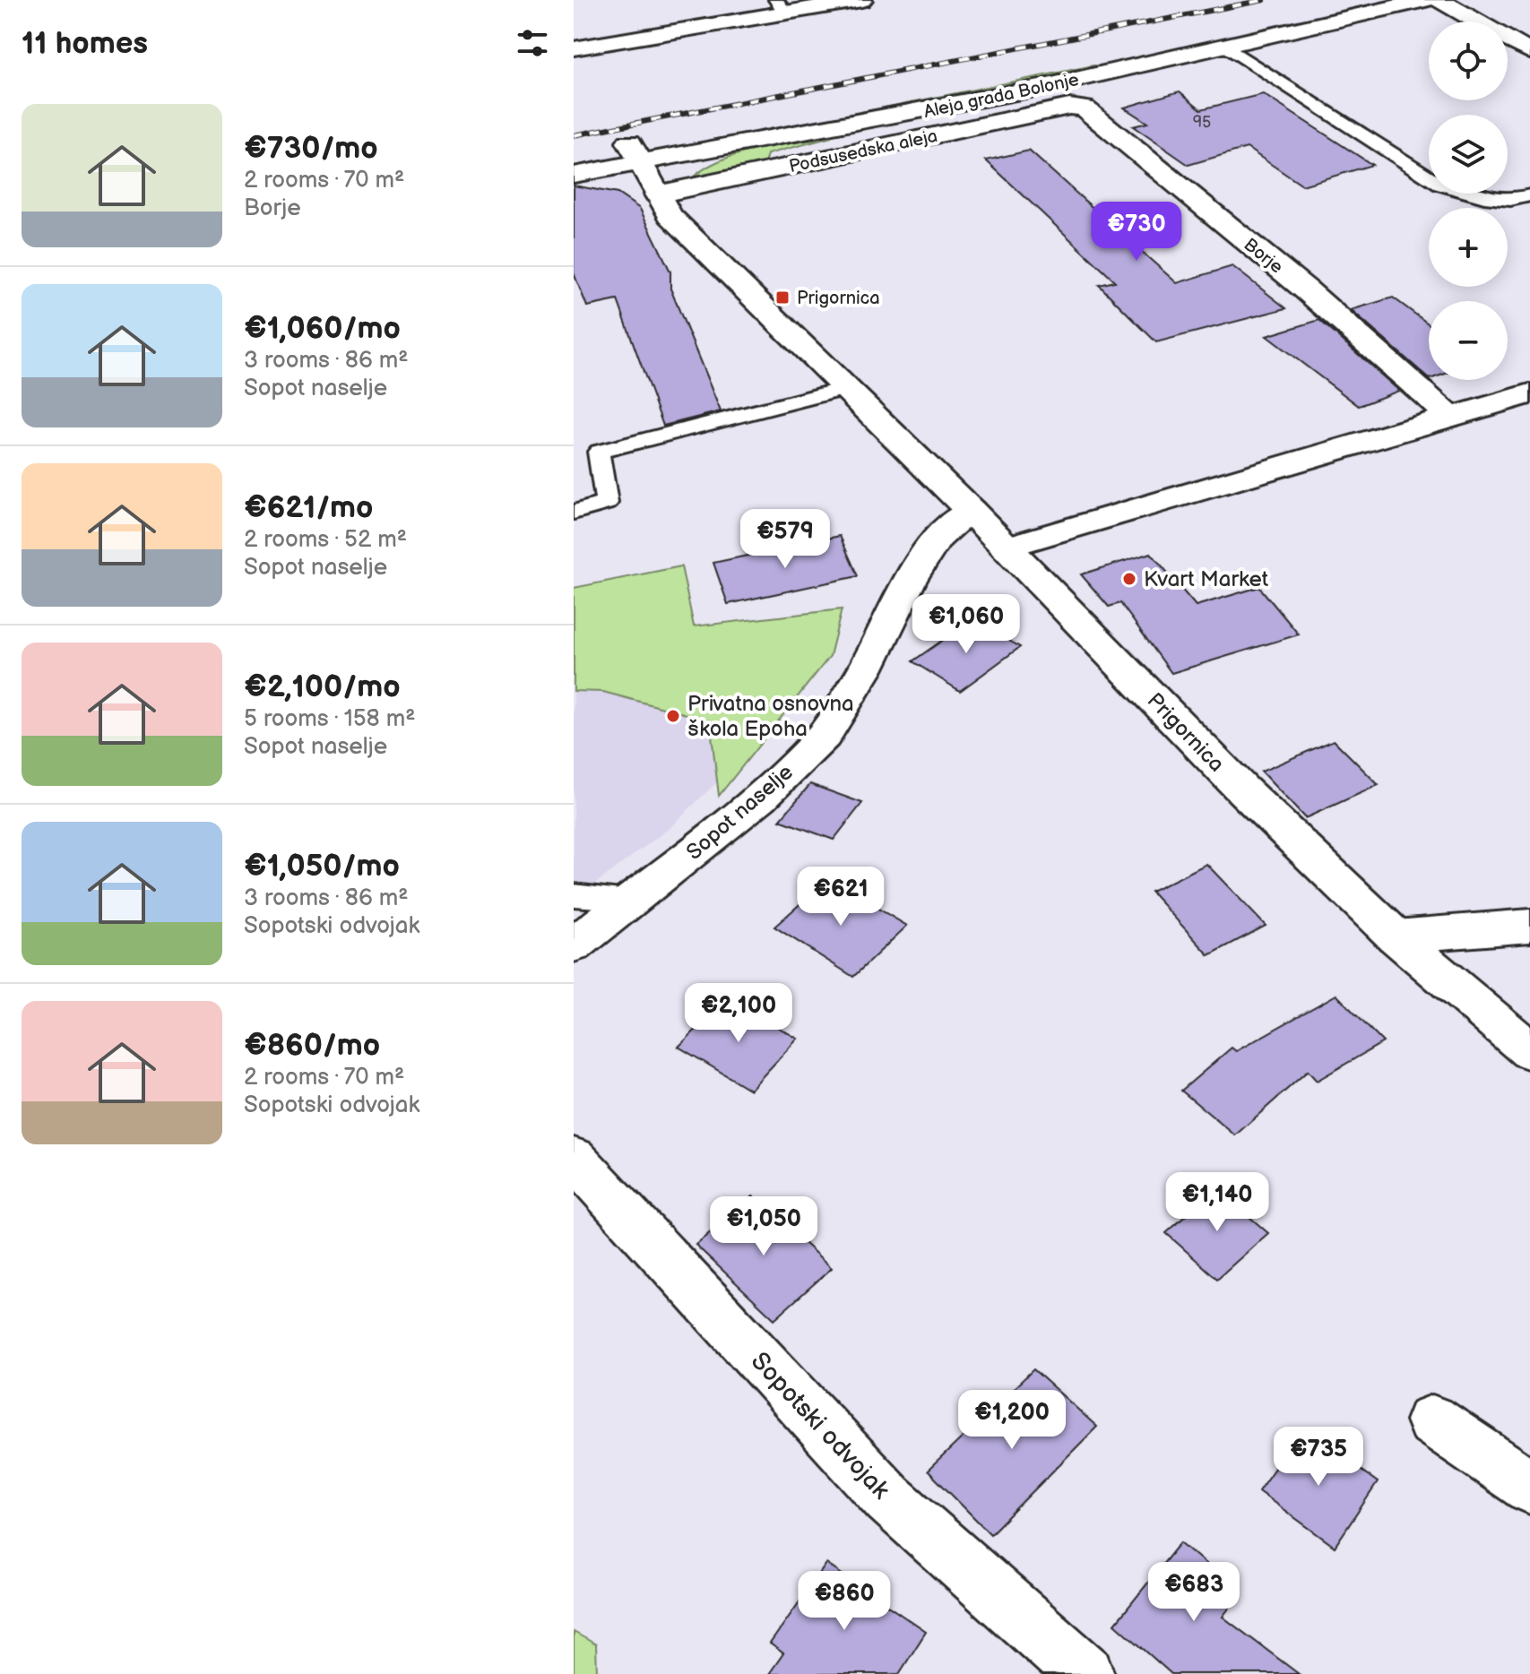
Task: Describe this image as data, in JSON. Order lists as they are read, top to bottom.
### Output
{
  "streets": {
    "street": [
      "Aleja grada Bolonje",
      "Podsusedska aleja",
      "Borje",
      "Prigornica",
      "Sopot naselje",
      "Sopotski odvojak"
    ]
  },
  "crossings": [
    ["Aleja grada Bolonje", "Prigornica"],
    ["Podsusedska aleja", "Borje"],
    ["Podsusedska aleja", "Prigornica"],
    ["Prigornica", "Sopot naselje"]
  ],
  "places": {
    "transit": ["Prigornica"],
    "other": ["Kvart Market", "Privatna osnovna škola Epoha"]
  },
  "house_numbers": ["95"],
  "page": {
    "heading": "11 homes",
    "map_buttons": ["+", "−"],
    "list": [
      {
        "name": "€730/mo",
        "note": "2 rooms · 70 m² · Borje"
      },
      {
        "name": "€1,060/mo",
        "note": "3 rooms · 86 m² · Sopot naselje"
      },
      {
        "name": "€621/mo",
        "note": "2 rooms · 52 m² · Sopot naselje"
      },
      {
        "name": "€2,100/mo",
        "note": "5 rooms · 158 m² · Sopot naselje"
      },
      {
        "name": "€1,050/mo",
        "note": "3 rooms · 86 m² · Sopotski odvojak"
      },
      {
        "name": "€860/mo",
        "note": "2 rooms · 70 m² · Sopotski odvojak"
      }
    ],
    "price": [
      "€730",
      "€579",
      "€1,060",
      "€621",
      "€2,100",
      "€1,140",
      "€1,050",
      "€1,200",
      "€735",
      "€683",
      "€860"
    ]
  }
}
